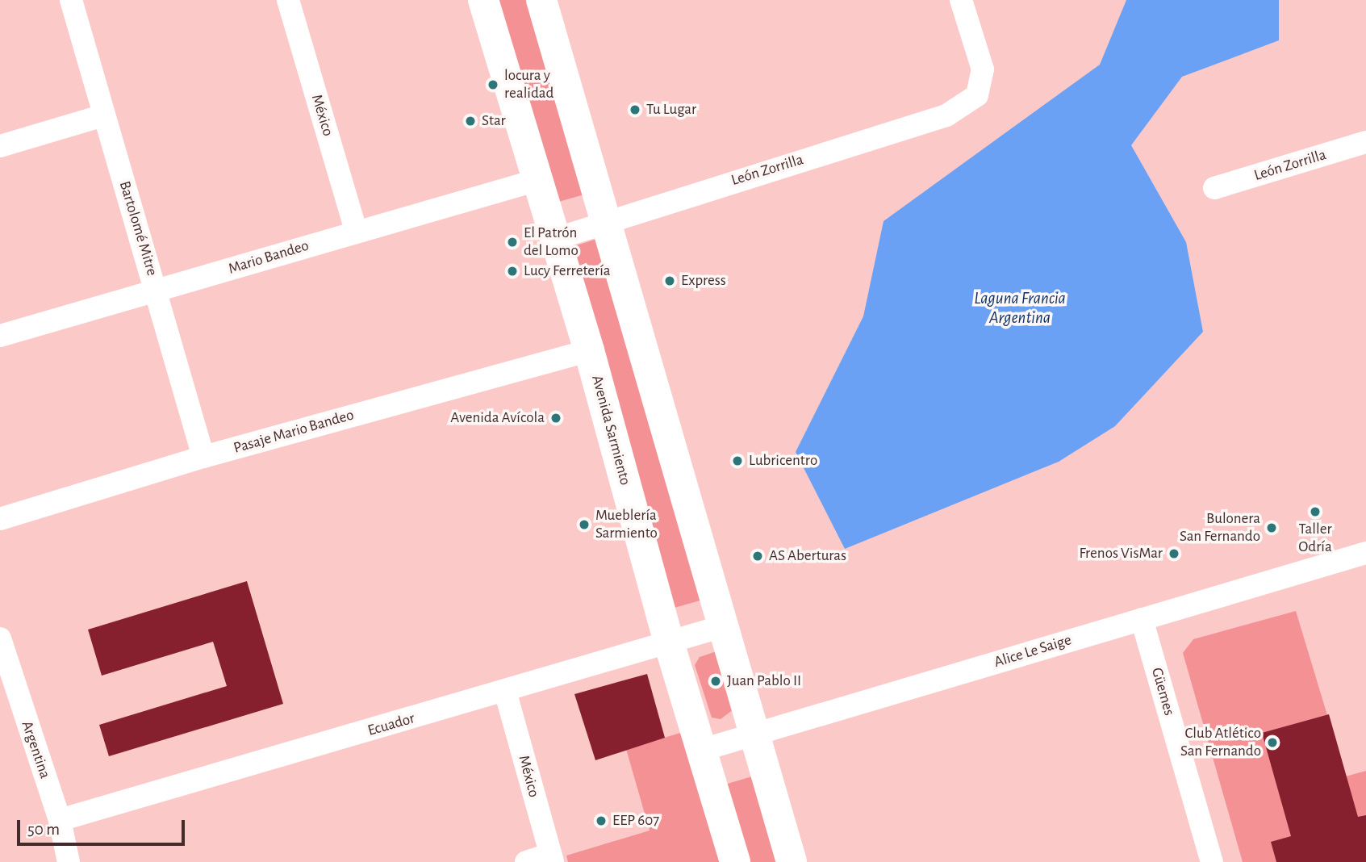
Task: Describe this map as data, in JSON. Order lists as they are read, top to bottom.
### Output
{
  "streets": {
    "main road": ["Avenida Sarmiento"],
    "street": [
      "México",
      "León Zorrilla",
      "Bartolomé Mitre",
      "Mario Bandeo",
      "Pasaje Mario Bandeo",
      "Alice Le Saige",
      "Güemes",
      "Ecuador",
      "Argentina"
    ]
  },
  "crossings": [
    ["México", "Mario Bandeo"],
    ["México", "Ecuador"],
    ["León Zorrilla", "Avenida Sarmiento"],
    ["Bartolomé Mitre", "Mario Bandeo"],
    ["Bartolomé Mitre", "Pasaje Mario Bandeo"],
    ["Mario Bandeo", "Avenida Sarmiento"],
    ["Avenida Sarmiento", "Pasaje Mario Bandeo"],
    ["Avenida Sarmiento", "Alice Le Saige"],
    ["Avenida Sarmiento", "Ecuador"],
    ["Alice Le Saige", "Güemes"],
    ["Ecuador", "Argentina"]
  ],
  "water": ["Laguna Francia Argentina"],
  "places": [
    "locura y realidad",
    "Tu Lugar",
    "Star",
    "El Patrón del Lomo",
    "Lucy Ferretería",
    "Express",
    "Avenida Avícola",
    "Lubricentro",
    "Taller Odría",
    "Mueblería Sarmiento",
    "Bulonera San Fernando",
    "Frenos VisMar",
    "AS Aberturas",
    "Juan Pablo II",
    "Club Atlético San Fernando",
    "EEP 607"
  ],
  "scale_bar": "50 m"
}
